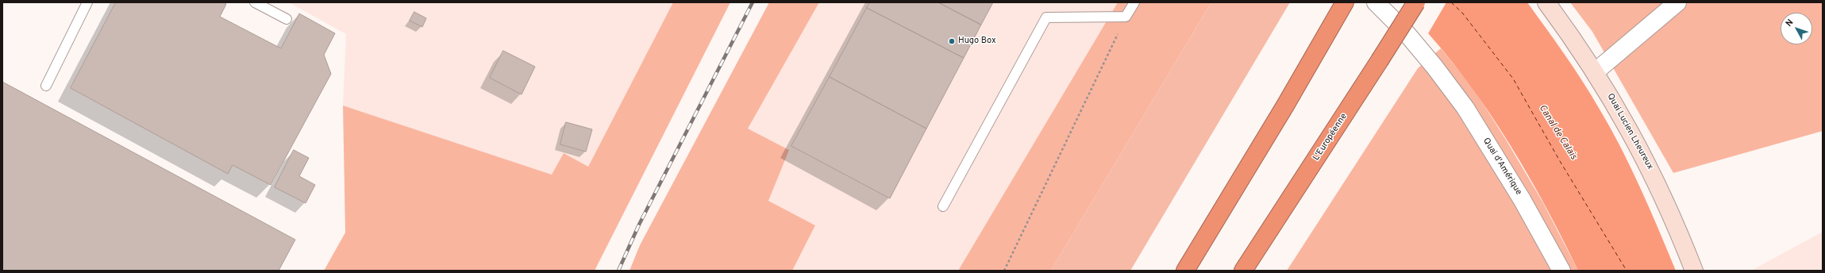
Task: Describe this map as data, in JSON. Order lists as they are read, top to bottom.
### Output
{
  "streets": {
    "highway": ["L'Européenne"],
    "street": ["Quai Lucien Lheureux", "Quai d'Amérique"]
  },
  "water": ["Canal de Calais"],
  "places": ["Hugo Box"],
  "north": "top left"
}
